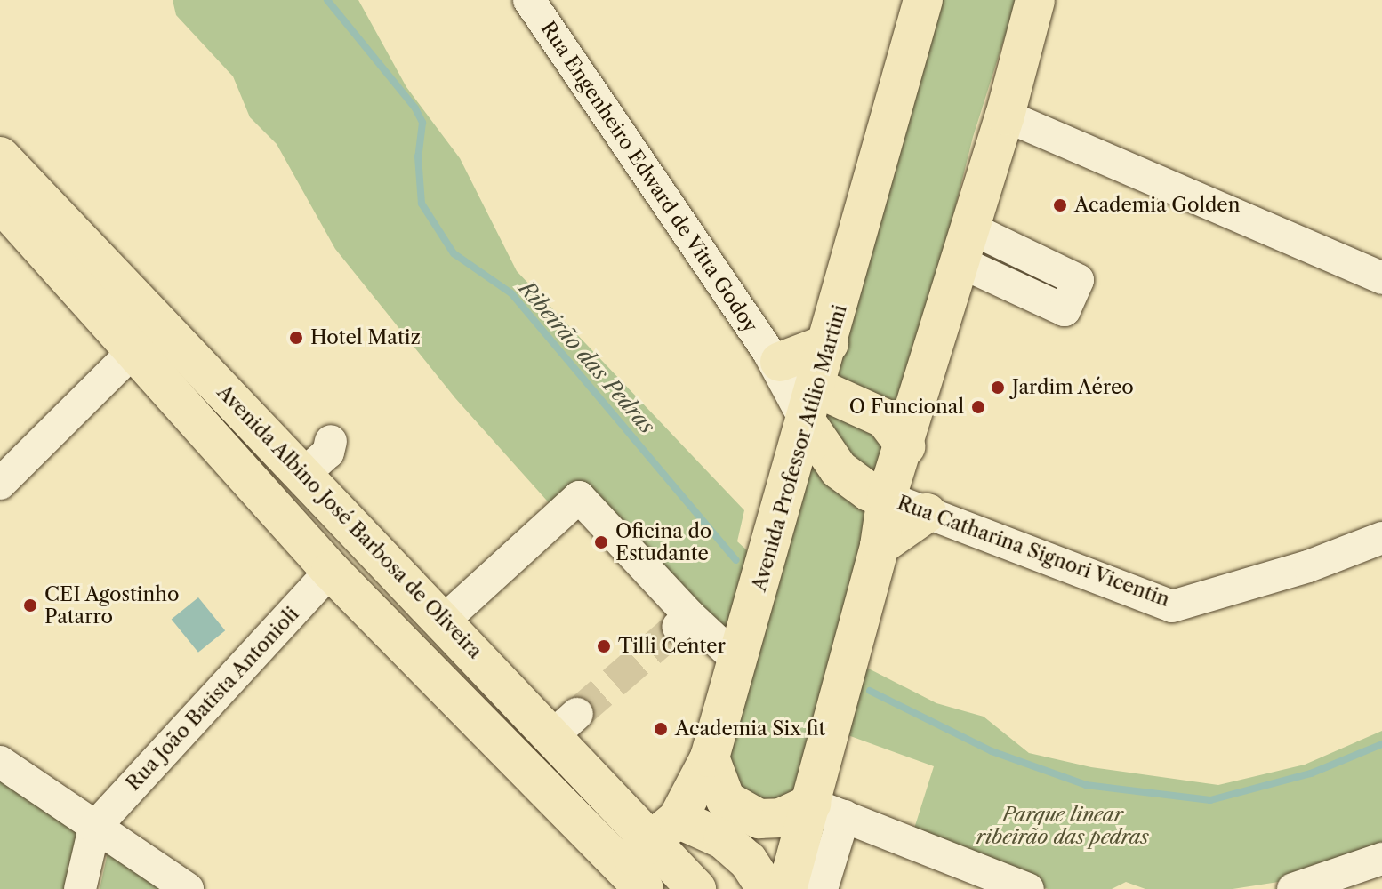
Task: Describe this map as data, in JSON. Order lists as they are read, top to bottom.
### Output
{
  "streets": {
    "main road": ["Avenida Professor Atílio Martini", "Avenida Albino José Barbosa de Oliveira"],
    "street": ["Rua Engenheiro Edward de Vitta Godoy", "Rua Catharina Signori Vicentin", "Rua João Batista Antonioli"]
  },
  "crossings": [
    ["Rua Engenheiro Edward de Vitta Godoy", "Avenida Professor Atílio Martini"],
    ["Avenida Professor Atílio Martini", "Avenida Albino José Barbosa de Oliveira"],
    ["Avenida Albino José Barbosa de Oliveira", "Rua João Batista Antonioli"]
  ],
  "water": ["Ribeirão das Pedras"],
  "parks": ["Parque linear ribeirão das pedras"],
  "places": [
    "Academia Golden",
    "Hotel Matiz",
    "Jardim Aéreo",
    "O Funcional",
    "Oficina do Estudante",
    "CEI Agostinho Patarro",
    "Tilli Center",
    "Academia Six fit"
  ]
}
